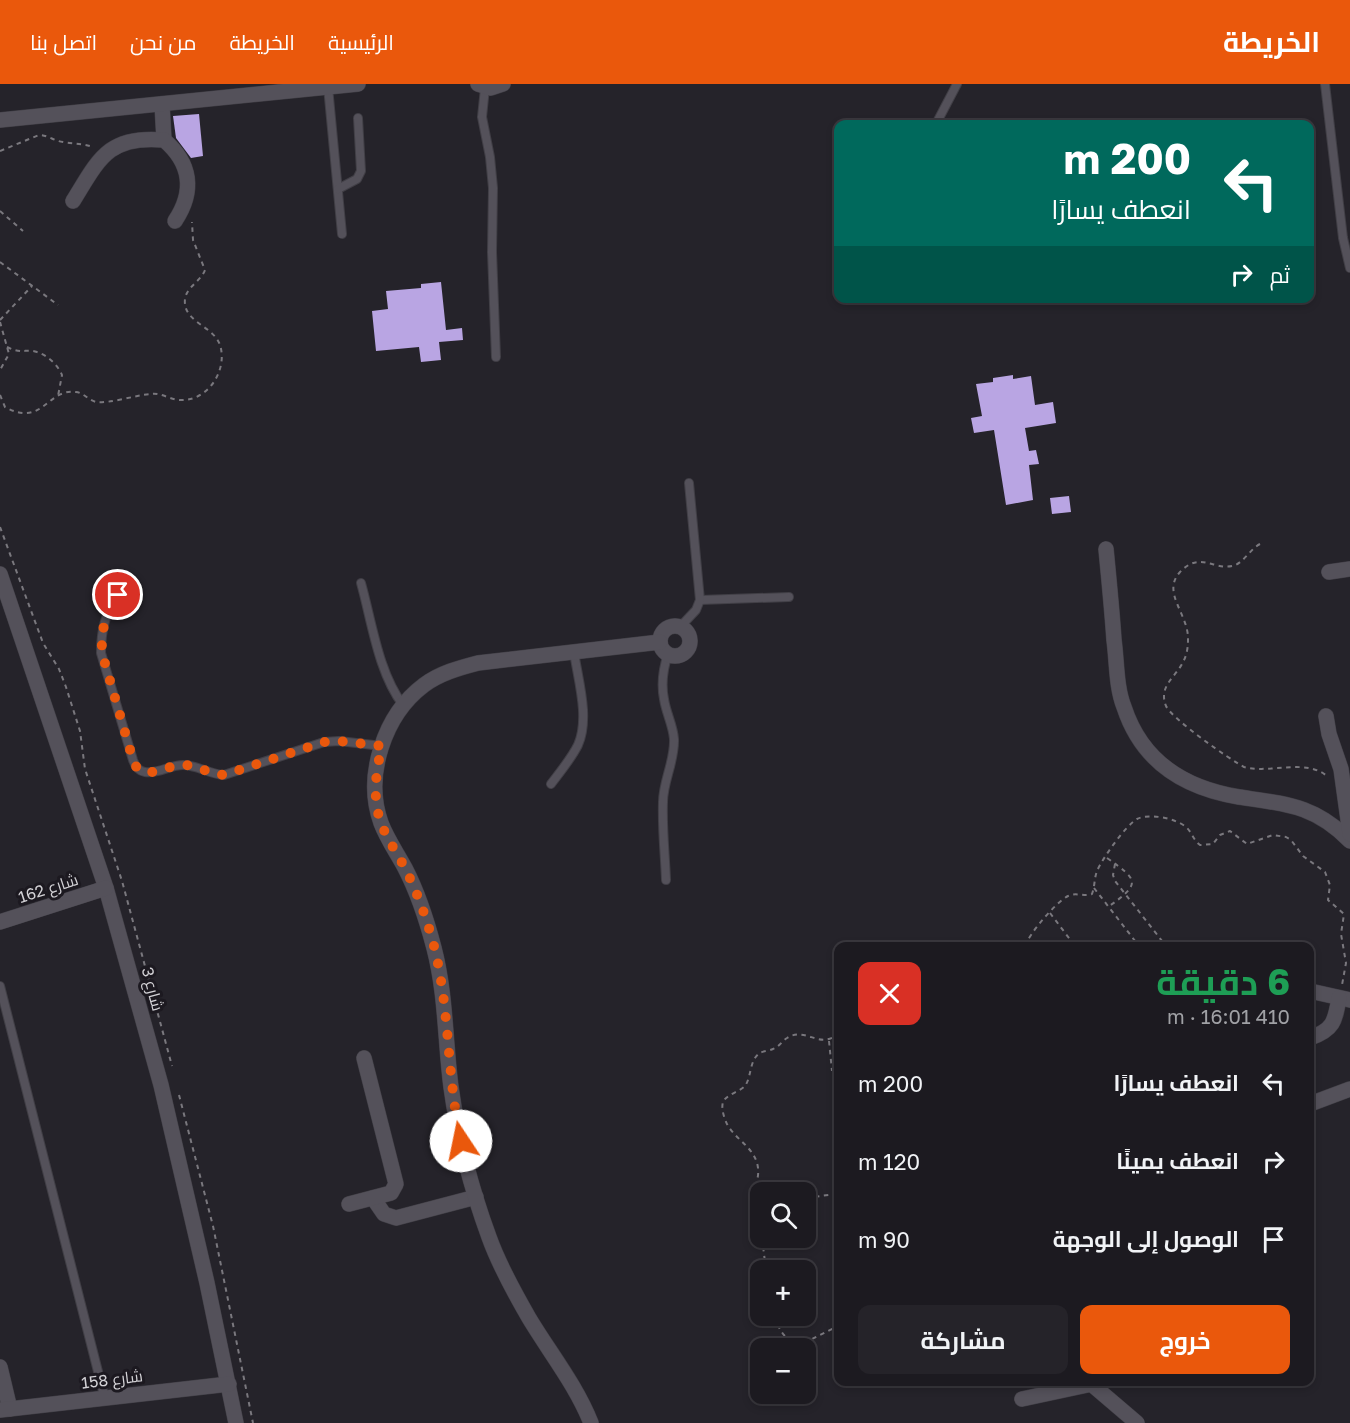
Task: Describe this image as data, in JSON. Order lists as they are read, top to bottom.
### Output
{
  "streets": {
    "street": ["شارع 162", "شارع 3", "شارع 158"]
  },
  "crossings": [
    ["شارع 162", "شارع 3"],
    ["شارع 3", "شارع 158"]
  ],
  "page": {
    "header": "الخريطة",
    "nav": [
      "الرئيسية",
      "الخريطة",
      "من نحن",
      "اتصل بنا"
    ],
    "turn": ["200 m", "انعطف يسارًا"],
    "then": "ثم",
    "heading": ["6 دقيقة", "410 m · 16:01"],
    "list": [
      {
        "name": "انعطف يسارًا",
        "value": "200 m"
      },
      {
        "name": "انعطف يمينًا",
        "value": "120 m"
      },
      {
        "name": "الوصول إلى الوجهة",
        "value": "90 m"
      }
    ],
    "map_buttons": ["+", "−"],
    "buttons": ["خروج", "مشاركة"]
  }
}
